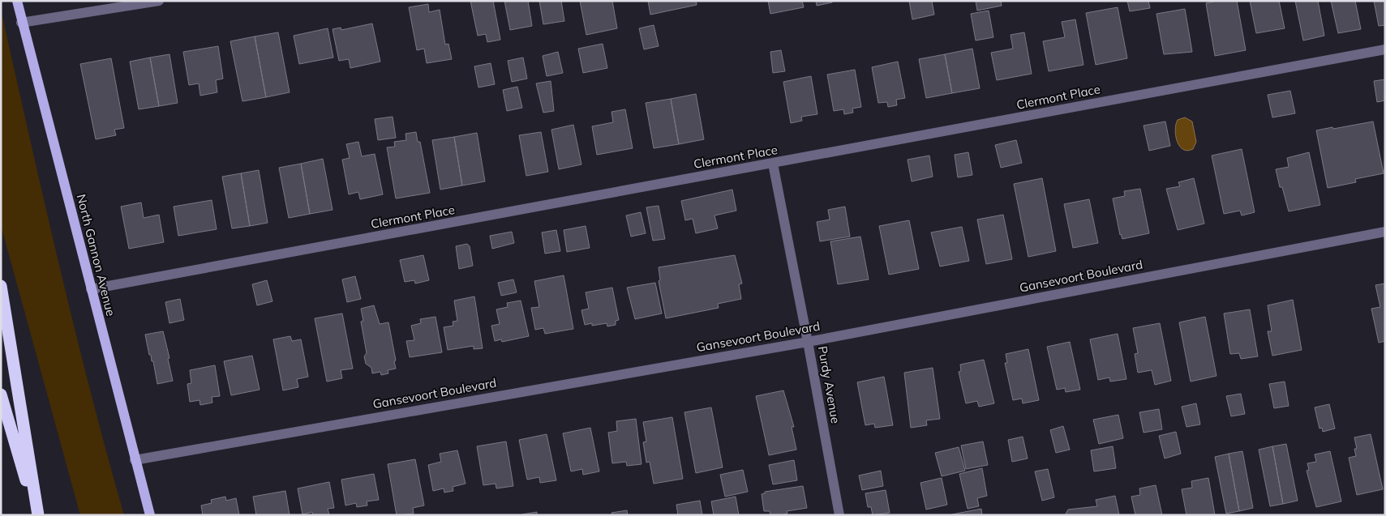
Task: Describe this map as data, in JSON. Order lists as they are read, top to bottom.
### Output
{
  "streets": {
    "main road": ["North Gannon Avenue"],
    "street": ["Clermont Place", "Gansevoort Boulevard", "Purdy Avenue"]
  },
  "crossings": [
    ["Clermont Place", "North Gannon Avenue"],
    ["Clermont Place", "Purdy Avenue"],
    ["North Gannon Avenue", "Gansevoort Boulevard"],
    ["Gansevoort Boulevard", "Purdy Avenue"]
  ]
}
